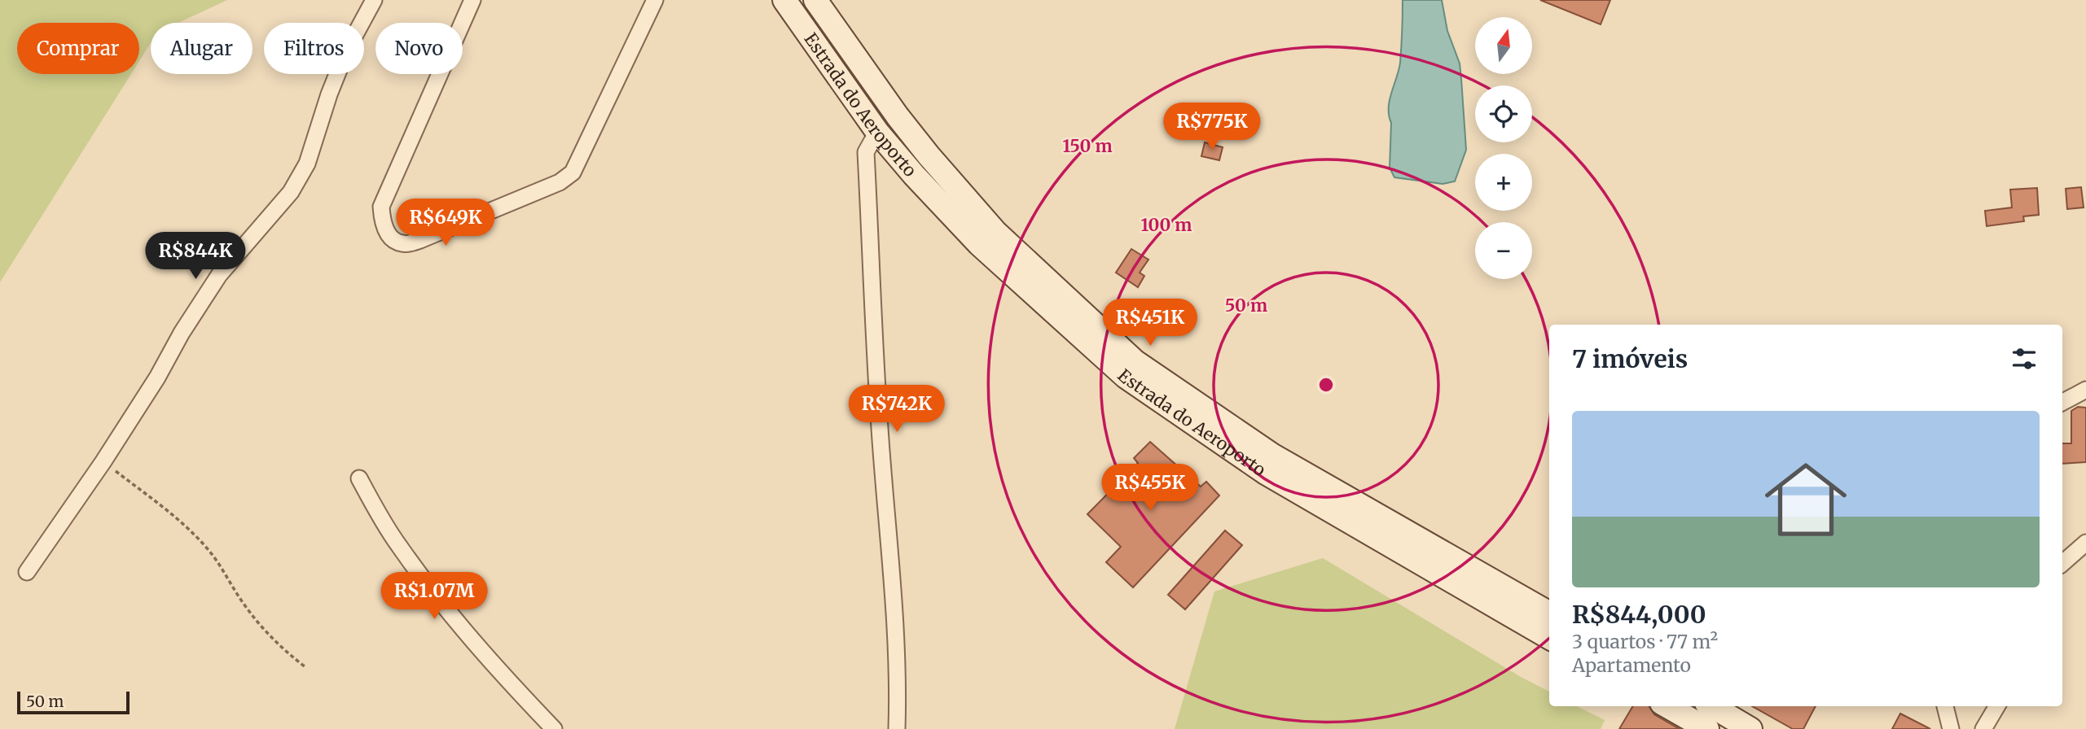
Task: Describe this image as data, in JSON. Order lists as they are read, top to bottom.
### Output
{
  "streets": {
    "main road": ["Estrada do Aeroporto"]
  },
  "scale_bar": "50 m",
  "north": "top",
  "page": {
    "map_buttons": ["+", "−"],
    "chip": [
      "Comprar",
      "Alugar",
      "Filtros",
      "Novo"
    ],
    "price": [
      "R$775K",
      "R$649K",
      "R$844K",
      "R$451K",
      "R$742K",
      "R$455K",
      "R$1.07M"
    ],
    "heading": "7 imóveis",
    "list": [
      {
        "name": "R$844,000",
        "note": "3 quartos · 77 m² · Apartamento"
      }
    ],
    "scale": "50 m"
  },
  "rings": ["150 m", "100 m", "50 m"]
}
